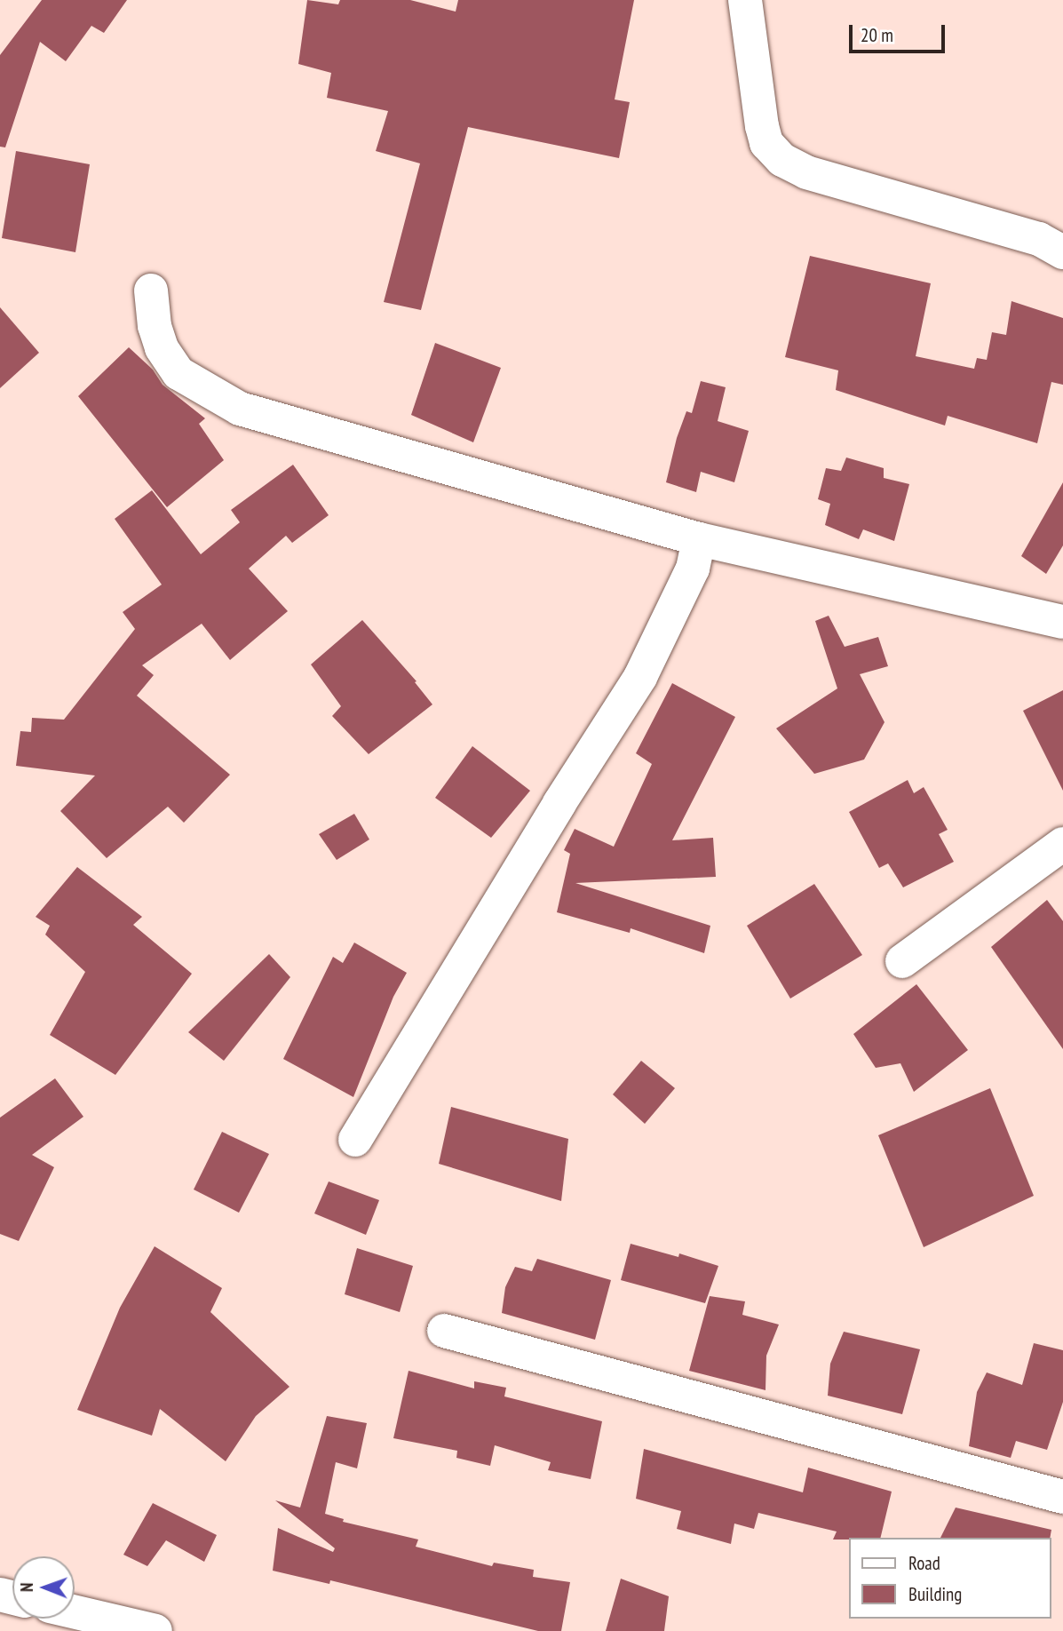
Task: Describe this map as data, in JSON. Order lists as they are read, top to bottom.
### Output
{
  "legend": ["Road", "Building"],
  "scale_bar": "20 m",
  "north": "left"
}
